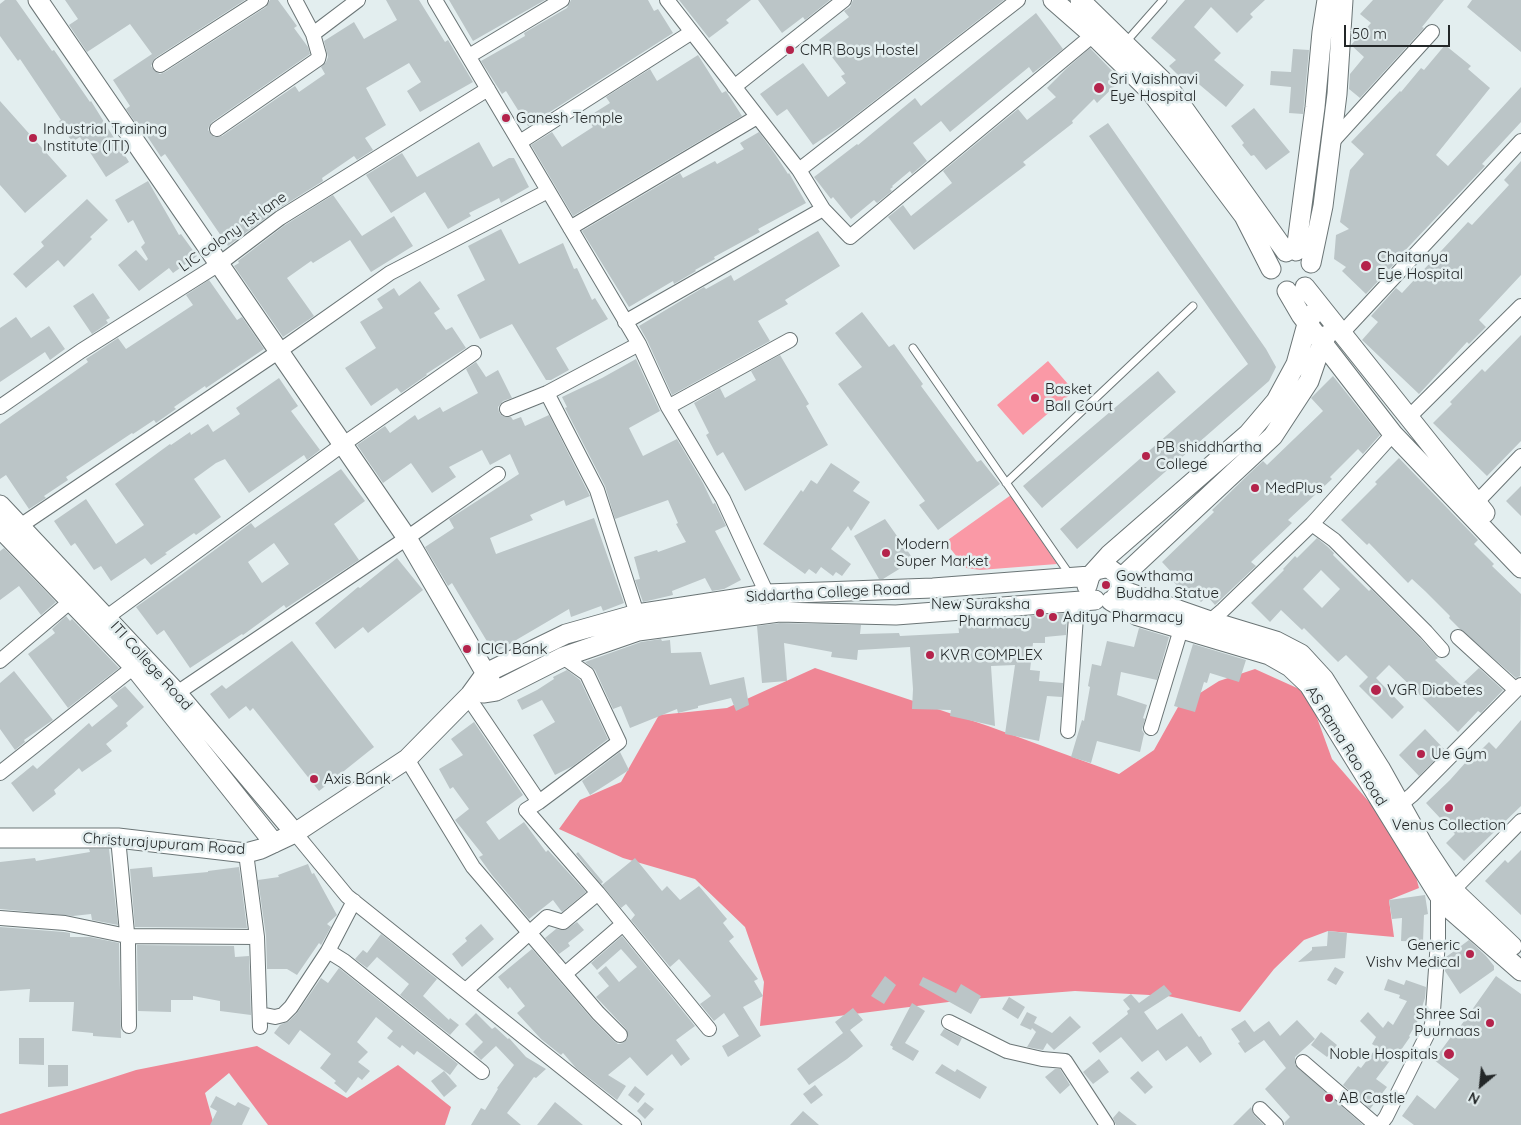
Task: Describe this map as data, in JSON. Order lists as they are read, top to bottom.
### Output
{
  "streets": {
    "street": [
      "LIC colony 1st lane",
      "Siddartha College Road",
      "ITI College Road",
      "AS Rama Rao Road",
      "Christurajupuram Road"
    ]
  },
  "crossings": [
    ["Siddartha College Road", "ITI College Road"],
    ["Siddartha College Road", "AS Rama Rao Road"],
    ["Siddartha College Road", "Christurajupuram Road"],
    ["ITI College Road", "Christurajupuram Road"]
  ],
  "places": [
    "CMR Boys Hostel",
    "Sri Vaishnavi Eye Hospital",
    "Ganesh Temple",
    "Industrial Training Institute (ITI)",
    "Chaitanya Eye Hospital",
    "Basket Ball Court",
    "PB shiddhartha College",
    "MedPlus",
    "Modern Super Market",
    "Gowthama Buddha Statue",
    "New Suraksha Pharmacy",
    "Aditya Pharmacy",
    "ICICI Bank",
    "KVR COMPLEX",
    "VGR Diabetes",
    "Ue Gym",
    "Axis Bank",
    "Venus Collection",
    "Generic Vishv Medical",
    "Shree Sai Puurnaas",
    "Noble Hospitals",
    "AB Castle"
  ],
  "scale_bar": "50 m",
  "north": "bottom left"
}
